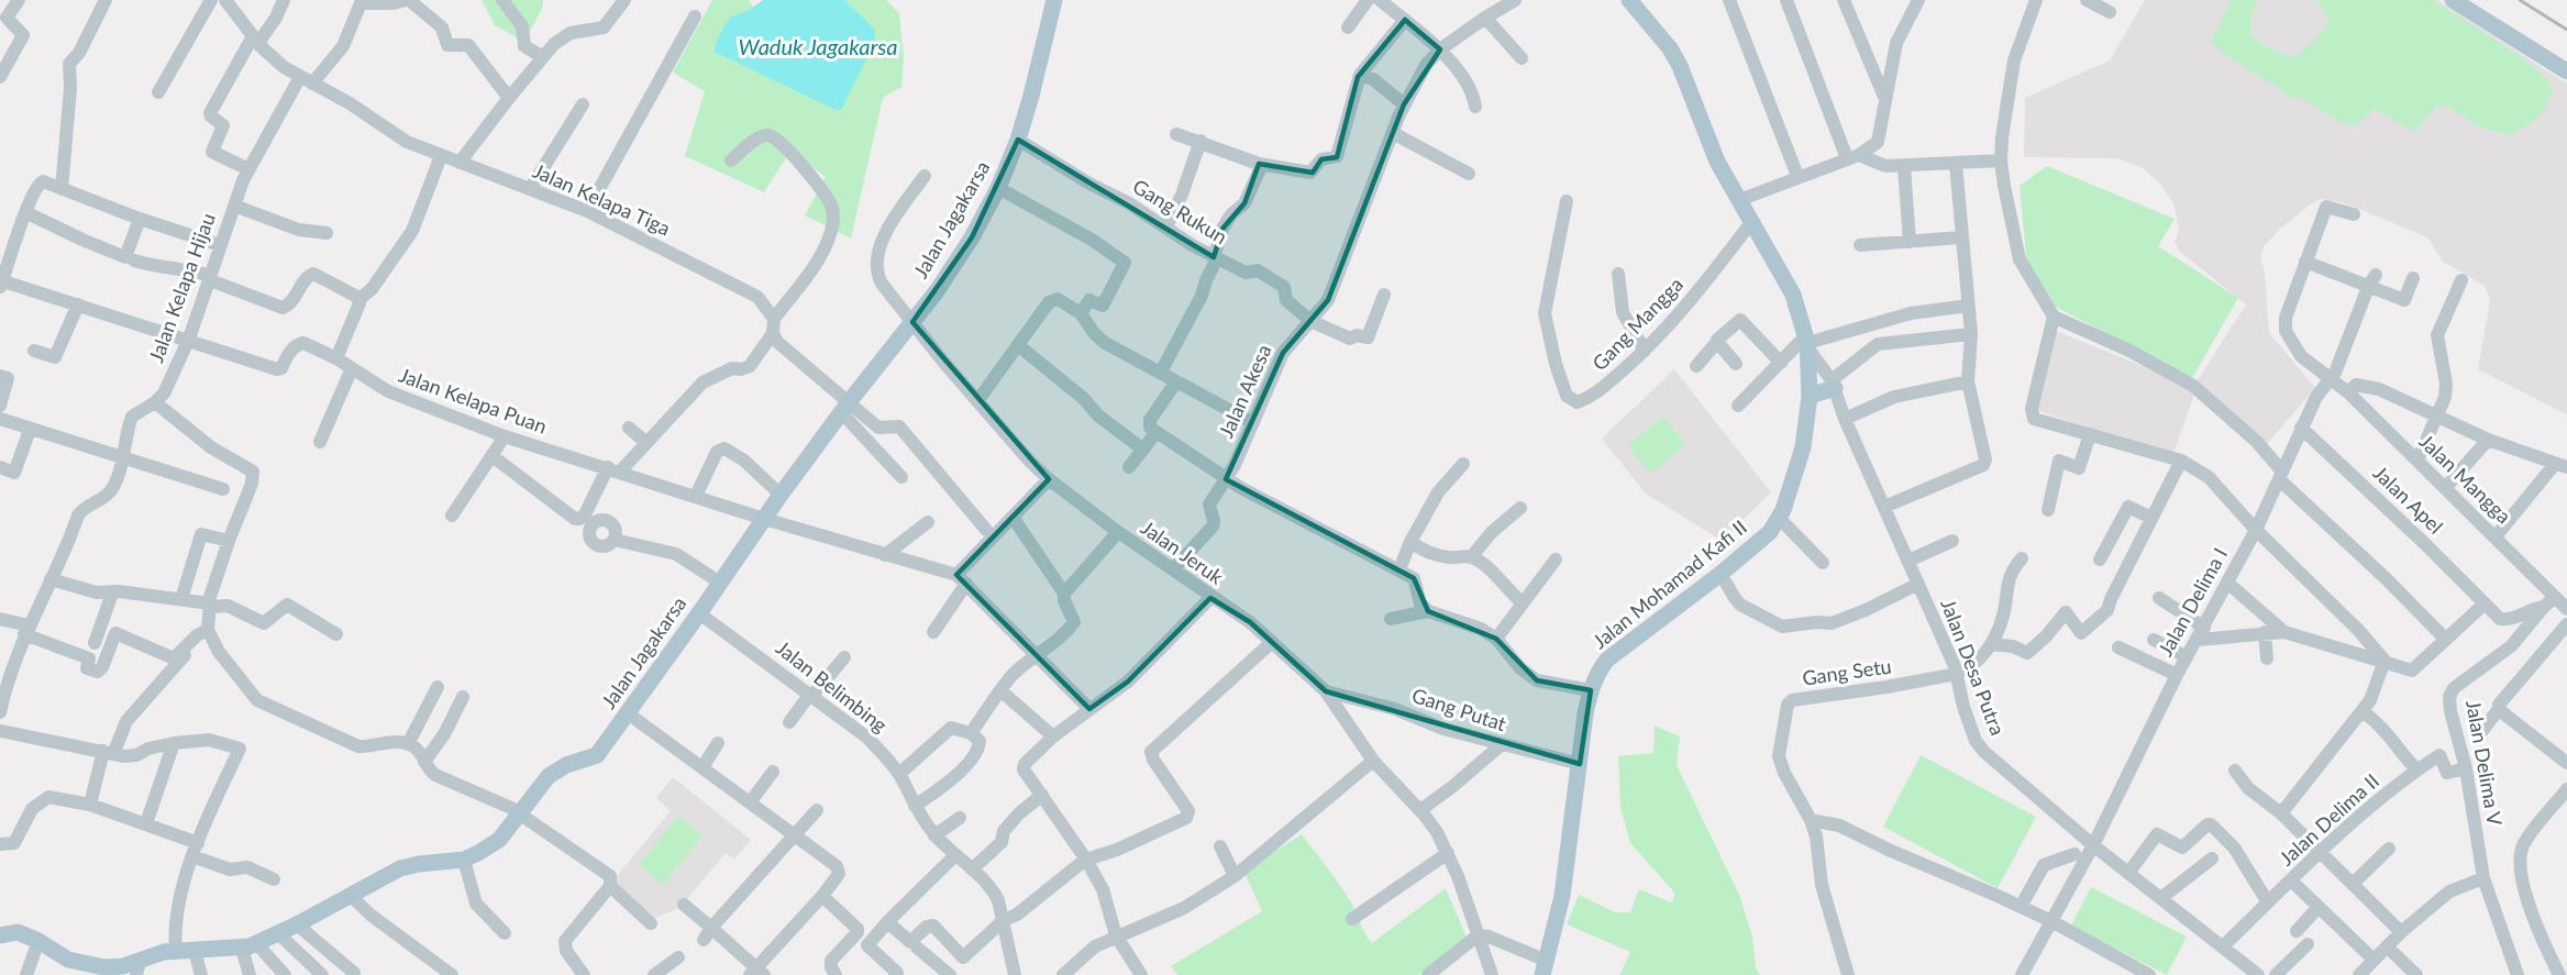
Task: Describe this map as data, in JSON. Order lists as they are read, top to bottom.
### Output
{
  "streets": {
    "main road": ["Jalan Jagakarsa", "Jalan Mohamad Kafi II"],
    "street": [
      "Jalan Kelapa Tiga",
      "Gang Rukun",
      "Jalan Kelapa Hijau",
      "Gang Mangga",
      "Jalan Akesa",
      "Jalan Kelapa Puan",
      "Jalan Mangga",
      "Jalan Apel",
      "Jalan Jeruk",
      "Jalan Delima I",
      "Jalan Desa Putra",
      "Gang Setu",
      "Jalan Belimbing",
      "Gang Putat",
      "Jalan Delima V",
      "Jalan Delima II"
    ]
  },
  "crossings": [
    ["Jalan Kelapa Tiga", "Jalan Jagakarsa"],
    ["Jalan Kelapa Tiga", "Jalan Kelapa Hijau"],
    ["Gang Rukun", "Jalan Jagakarsa"],
    ["Gang Rukun", "Jalan Akesa"],
    ["Jalan Jagakarsa", "Jalan Kelapa Puan"],
    ["Jalan Jagakarsa", "Jalan Jeruk"],
    ["Jalan Jagakarsa", "Jalan Belimbing"],
    ["Jalan Kelapa Hijau", "Jalan Kelapa Puan"],
    ["Gang Mangga", "Jalan Mohamad Kafi II"],
    ["Jalan Akesa", "Jalan Jeruk"],
    ["Jalan Mangga", "Jalan Apel"],
    ["Jalan Mangga", "Jalan Delima I"],
    ["Jalan Mangga", "Jalan Delima V"],
    ["Jalan Apel", "Jalan Delima I"],
    ["Jalan Apel", "Jalan Delima V"],
    ["Jalan Jeruk", "Gang Putat"],
    ["Jalan Mohamad Kafi II", "Jalan Desa Putra"],
    ["Jalan Mohamad Kafi II", "Gang Putat"],
    ["Jalan Delima I", "Jalan Desa Putra"],
    ["Jalan Desa Putra", "Gang Setu"],
    ["Jalan Desa Putra", "Jalan Delima II"],
    ["Jalan Delima V", "Jalan Delima II"]
  ],
  "water": ["Waduk Jagakarsa"]
}
